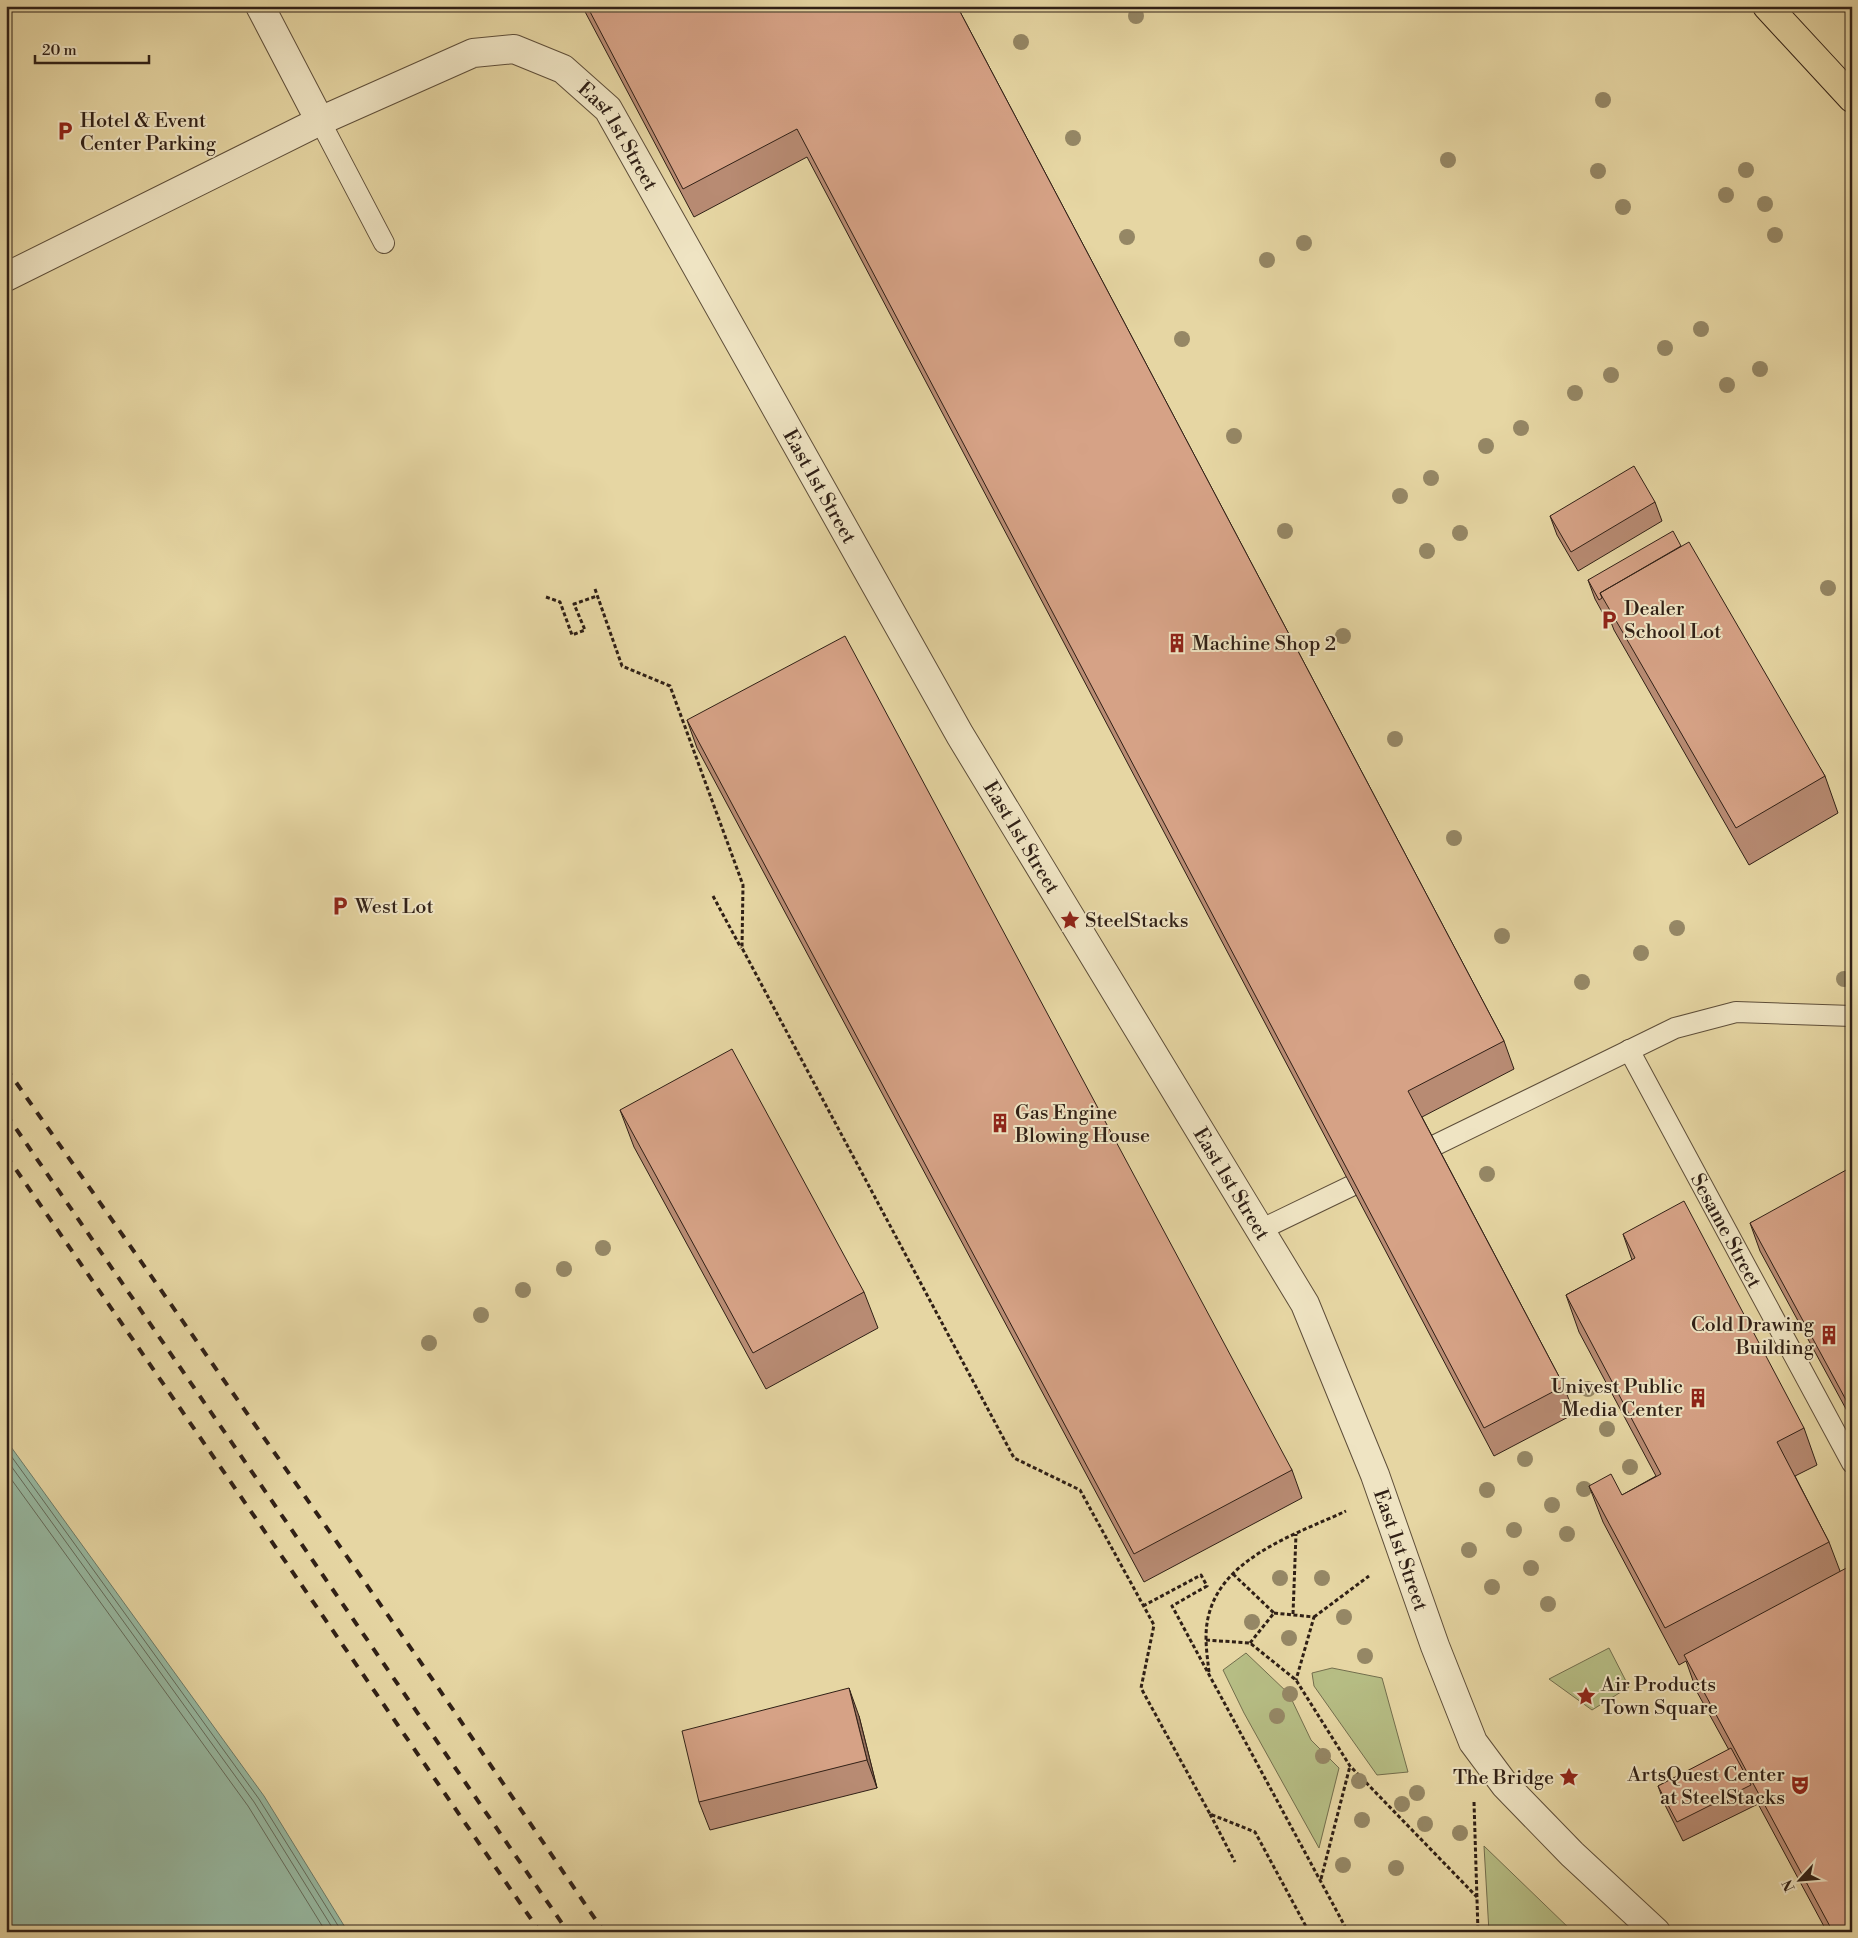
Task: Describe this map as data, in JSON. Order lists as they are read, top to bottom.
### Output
{
  "streets": {
    "street": ["East 1st Street"],
    "lane": ["Sesame Street"]
  },
  "places": {
    "parking": ["Hotel & Event Center Parking", "Dealer School Lot", "West Lot"],
    "building": [
      "Machine Shop 2",
      "Gas Engine Blowing House",
      "Cold Drawing Building",
      "Univest Public Media Center"
    ],
    "place": ["SteelStacks", "Air Products Town Square", "The Bridge"],
    "theatre": ["ArtsQuest Center at SteelStacks"]
  },
  "scale_bar": "20 m",
  "north": "bottom left"
}
